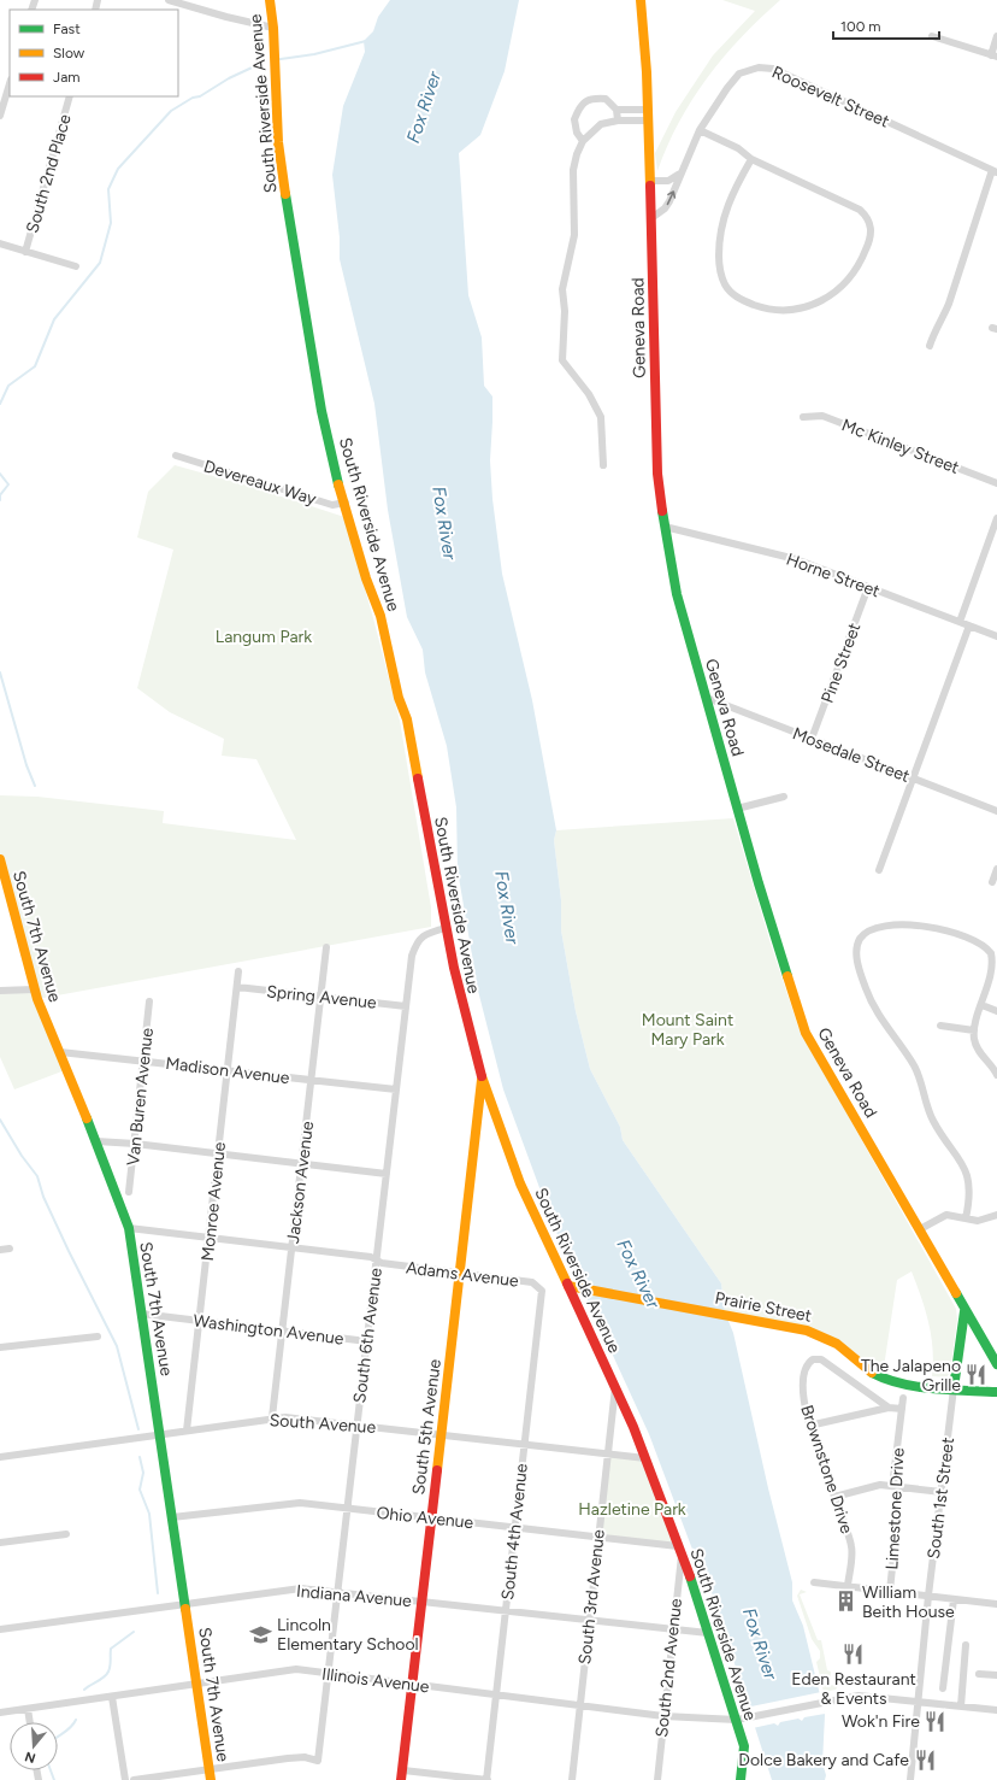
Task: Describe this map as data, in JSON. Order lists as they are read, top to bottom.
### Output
{
  "streets": {
    "main road": [
      "South Riverside Avenue",
      "Geneva Road",
      "South 7th Avenue",
      "Prairie Street",
      "South 5th Avenue"
    ],
    "street": [
      "Roosevelt Street",
      "South 2nd Place",
      "Mc Kinley Street",
      "Devereaux Way",
      "Horne Street",
      "Pine Street",
      "Mosedale Street",
      "Spring Avenue",
      "Madison Avenue",
      "Van Buren Avenue",
      "Jackson Avenue",
      "Monroe Avenue",
      "Adams Avenue",
      "Washington Avenue",
      "South 6th Avenue",
      "South Avenue",
      "Brownstone Drive",
      "South 1st Street",
      "Limestone Drive",
      "Ohio Avenue",
      "South 4th Avenue",
      "Indiana Avenue",
      "South 3rd Avenue",
      "South 2nd Avenue",
      "Illinois Avenue"
    ]
  },
  "crossings": [
    ["Roosevelt Street", "Geneva Road"],
    ["South Riverside Avenue", "Devereaux Way"],
    ["South Riverside Avenue", "Prairie Street"],
    ["South Riverside Avenue", "South 6th Avenue"],
    ["South Riverside Avenue", "South Avenue"],
    ["South Riverside Avenue", "South 5th Avenue"],
    ["South Riverside Avenue", "Ohio Avenue"],
    ["South Riverside Avenue", "Indiana Avenue"],
    ["South Riverside Avenue", "South 3rd Avenue"],
    ["South Riverside Avenue", "South 2nd Avenue"],
    ["South Riverside Avenue", "Illinois Avenue"],
    ["Geneva Road", "Horne Street"],
    ["Geneva Road", "Mosedale Street"],
    ["Horne Street", "Pine Street"],
    ["Pine Street", "Mosedale Street"],
    ["South 7th Avenue", "Madison Avenue"],
    ["South 7th Avenue", "Adams Avenue"],
    ["South 7th Avenue", "Washington Avenue"],
    ["South 7th Avenue", "South 6th Avenue"],
    ["South 7th Avenue", "South Avenue"],
    ["South 7th Avenue", "Ohio Avenue"],
    ["South 7th Avenue", "Indiana Avenue"],
    ["South 7th Avenue", "Illinois Avenue"],
    ["Spring Avenue", "Jackson Avenue"],
    ["Spring Avenue", "Monroe Avenue"],
    ["Spring Avenue", "South 6th Avenue"],
    ["Madison Avenue", "Van Buren Avenue"],
    ["Madison Avenue", "Jackson Avenue"],
    ["Madison Avenue", "Monroe Avenue"],
    ["Madison Avenue", "South 6th Avenue"],
    ["Jackson Avenue", "Adams Avenue"],
    ["Jackson Avenue", "Washington Avenue"],
    ["Jackson Avenue", "South Avenue"],
    ["Monroe Avenue", "Adams Avenue"],
    ["Monroe Avenue", "Washington Avenue"],
    ["Monroe Avenue", "South Avenue"],
    ["Adams Avenue", "South 6th Avenue"],
    ["Adams Avenue", "South 5th Avenue"],
    ["Adams Avenue", "South 4th Avenue"],
    ["Prairie Street", "South 1st Street"],
    ["Washington Avenue", "South 6th Avenue"],
    ["South 6th Avenue", "South Avenue"],
    ["South 6th Avenue", "Ohio Avenue"],
    ["South 6th Avenue", "Indiana Avenue"],
    ["South 6th Avenue", "Illinois Avenue"],
    ["South Avenue", "South 5th Avenue"],
    ["South Avenue", "South 4th Avenue"],
    ["South Avenue", "South 3rd Avenue"],
    ["South 5th Avenue", "Ohio Avenue"],
    ["South 5th Avenue", "Indiana Avenue"],
    ["South 5th Avenue", "Illinois Avenue"],
    ["South 1st Street", "Illinois Avenue"],
    ["Ohio Avenue", "South 4th Avenue"],
    ["Ohio Avenue", "South 3rd Avenue"],
    ["Ohio Avenue", "South 2nd Avenue"],
    ["South 4th Avenue", "Indiana Avenue"],
    ["South 4th Avenue", "Illinois Avenue"],
    ["Indiana Avenue", "South 3rd Avenue"],
    ["Indiana Avenue", "South 2nd Avenue"],
    ["South 3rd Avenue", "Illinois Avenue"],
    ["South 2nd Avenue", "Illinois Avenue"]
  ],
  "water": ["Fox River"],
  "parks": ["Langum Park", "Mount Saint Mary Park", "Hazletine Park"],
  "places": {
    "restaurant": [
      "The Jalapeno Grille",
      "Eden Restaurant & Events",
      "Wok'n Fire",
      "Dolce Bakery and Cafe"
    ],
    "building": ["William Beith House"],
    "school or university": ["Lincoln Elementary School"]
  },
  "legend": ["Fast", "Slow", "Jam"],
  "scale_bar": "100 m",
  "north": "bottom"
}
